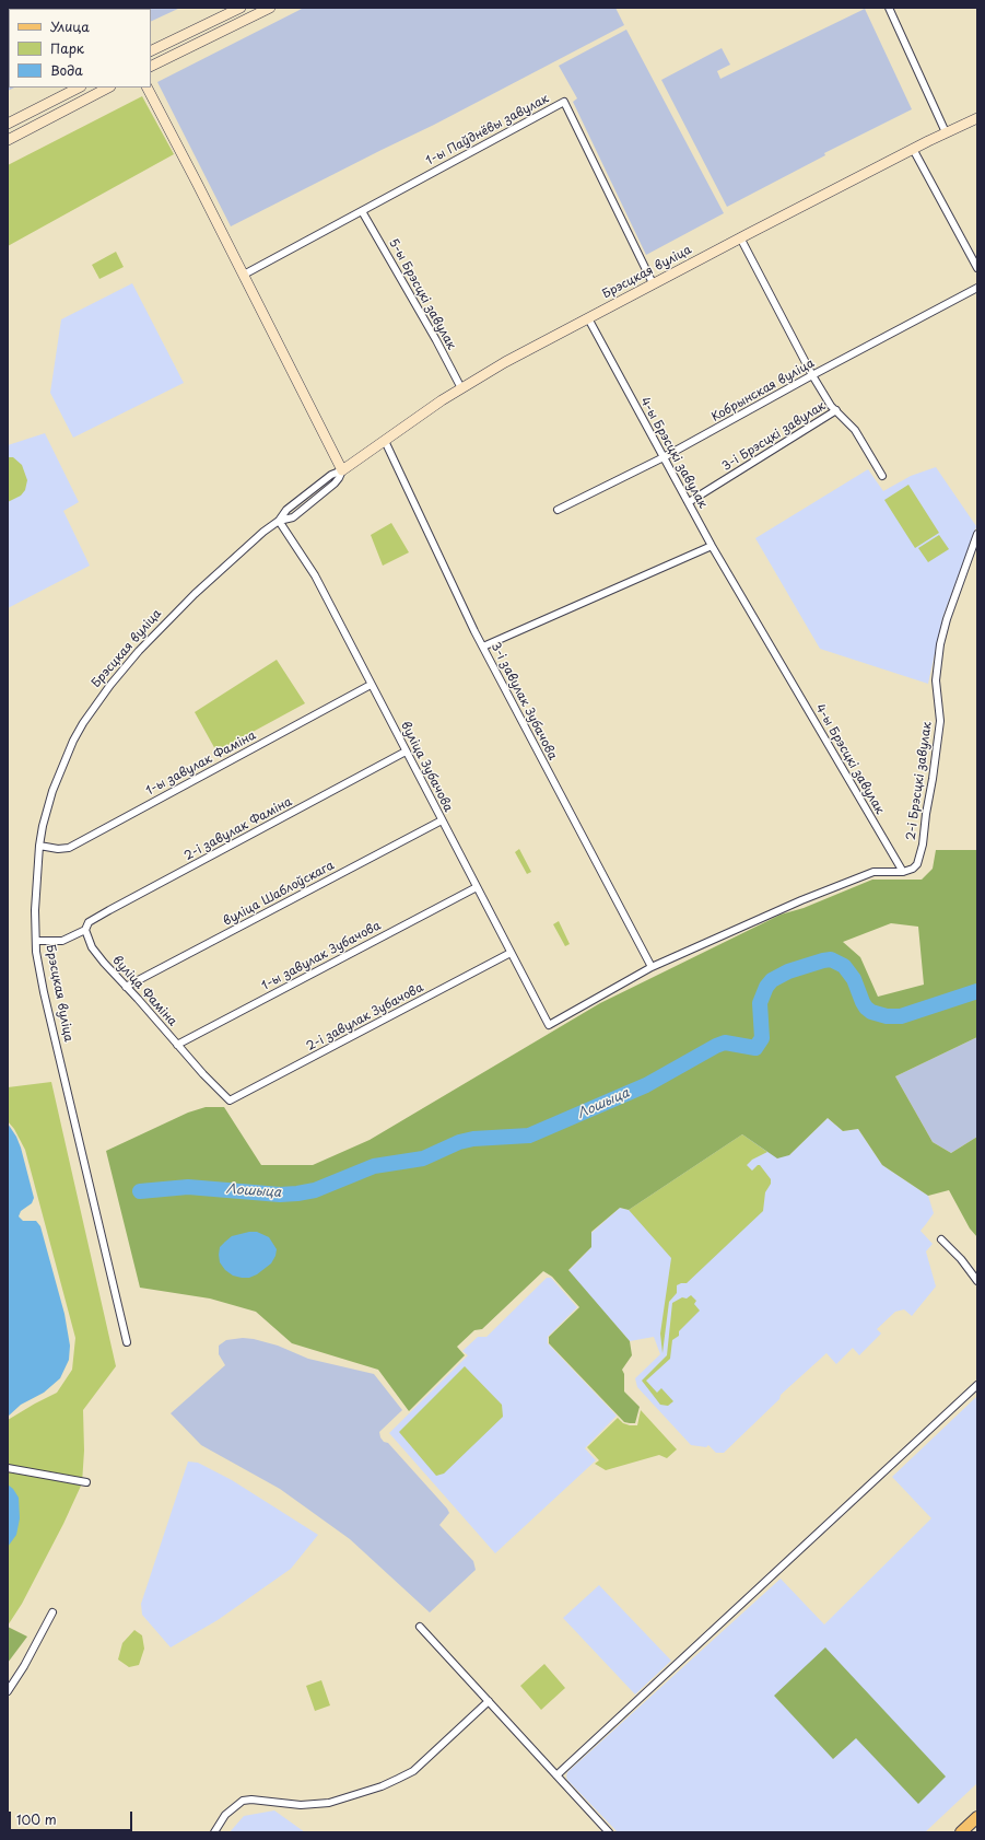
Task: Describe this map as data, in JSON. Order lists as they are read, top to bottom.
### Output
{
  "streets": {
    "street": [
      "1-ы Паўднёвы завулак",
      "Брэсцкая вуліца",
      "5-ы Брэсцкі завулак",
      "Кобрынская вуліца",
      "3-і Брэсцкі завулак",
      "4-ы Брэсцкі завулак",
      "3-і завулак Зубачова",
      "1-ы завулак Фаміна",
      "вуліца Зубачова",
      "2-і Брэсцкі завулак",
      "2-і завулак Фаміна",
      "вуліца Шаблоўскага",
      "1-ы завулак Зубачова",
      "вуліца Фаміна",
      "2-і завулак Зубачова"
    ]
  },
  "crossings": [
    ["1-ы Паўднёвы завулак", "Брэсцкая вуліца"],
    ["1-ы Паўднёвы завулак", "5-ы Брэсцкі завулак"],
    ["Брэсцкая вуліца", "5-ы Брэсцкі завулак"],
    ["Брэсцкая вуліца", "3-і Брэсцкі завулак"],
    ["Брэсцкая вуліца", "4-ы Брэсцкі завулак"],
    ["Брэсцкая вуліца", "3-і завулак Зубачова"],
    ["Брэсцкая вуліца", "1-ы завулак Фаміна"],
    ["Брэсцкая вуліца", "вуліца Зубачова"],
    ["Кобрынская вуліца", "3-і Брэсцкі завулак"],
    ["Кобрынская вуліца", "4-ы Брэсцкі завулак"],
    ["3-і Брэсцкі завулак", "4-ы Брэсцкі завулак"],
    ["4-ы Брэсцкі завулак", "2-і Брэсцкі завулак"],
    ["3-і завулак Зубачова", "вуліца Зубачова"],
    ["1-ы завулак Фаміна", "вуліца Зубачова"],
    ["вуліца Зубачова", "2-і завулак Фаміна"],
    ["вуліца Зубачова", "вуліца Шаблоўскага"],
    ["вуліца Зубачова", "1-ы завулак Зубачова"],
    ["вуліца Зубачова", "2-і завулак Зубачова"],
    ["2-і завулак Фаміна", "вуліца Фаміна"],
    ["вуліца Шаблоўскага", "вуліца Фаміна"],
    ["1-ы завулак Зубачова", "вуліца Фаміна"],
    ["вуліца Фаміна", "2-і завулак Зубачова"]
  ],
  "water": ["Лошыца"],
  "legend": ["Улица", "Парк", "Вода"],
  "scale_bar": "100 m"
}
